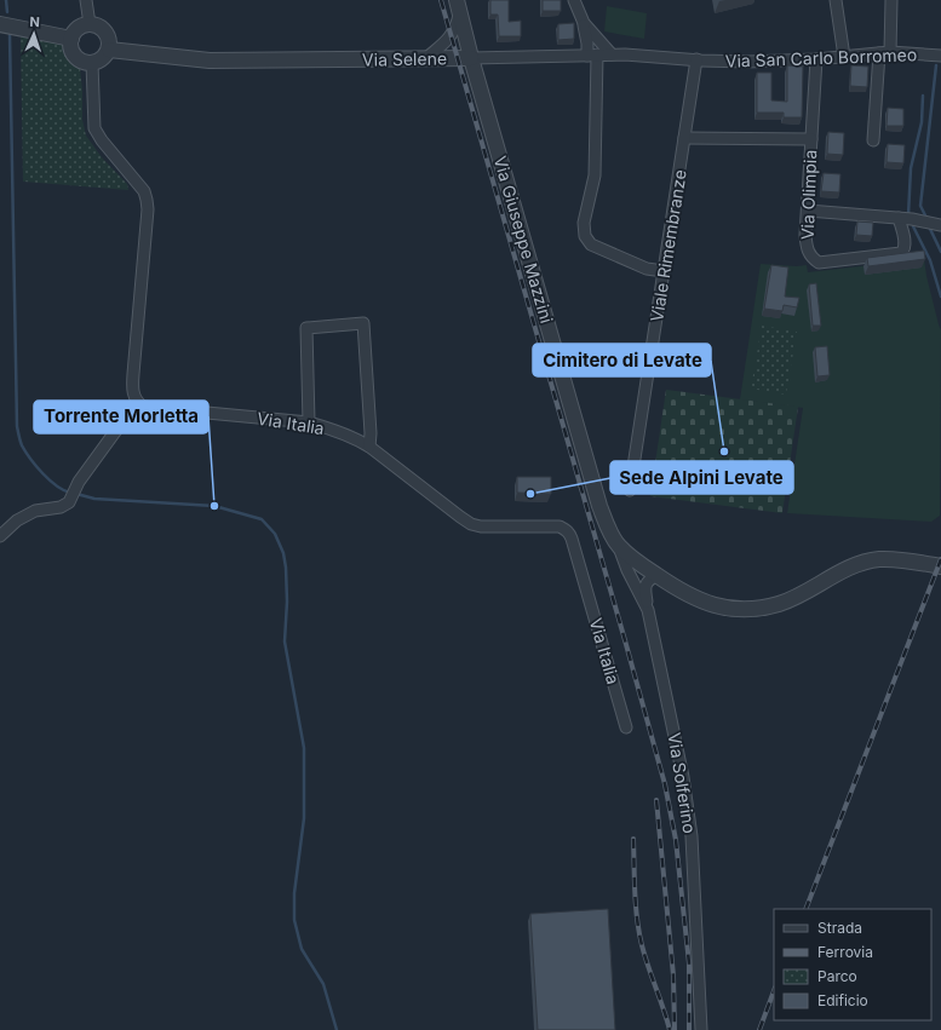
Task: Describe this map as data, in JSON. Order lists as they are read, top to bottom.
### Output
{
  "streets": {
    "street": [
      "Via San Carlo Borromeo",
      "Via Selene",
      "Via Olimpia",
      "Via Giuseppe Mazzini",
      "Viale Rimembranze",
      "Via Italia",
      "Via Solferino"
    ]
  },
  "crossings": [
    ["Via San Carlo Borromeo", "Via Selene"],
    ["Via San Carlo Borromeo", "Via Olimpia"],
    ["Via San Carlo Borromeo", "Viale Rimembranze"],
    ["Via Selene", "Via Giuseppe Mazzini"],
    ["Via Selene", "Viale Rimembranze"],
    ["Via Giuseppe Mazzini", "Via Solferino"]
  ],
  "places": ["Cimitero di Levate", "Sede Alpini Levate", "Torrente Morletta"],
  "legend": [
    "Strada",
    "Ferrovia",
    "Parco",
    "Edificio"
  ],
  "north": "top"
}
